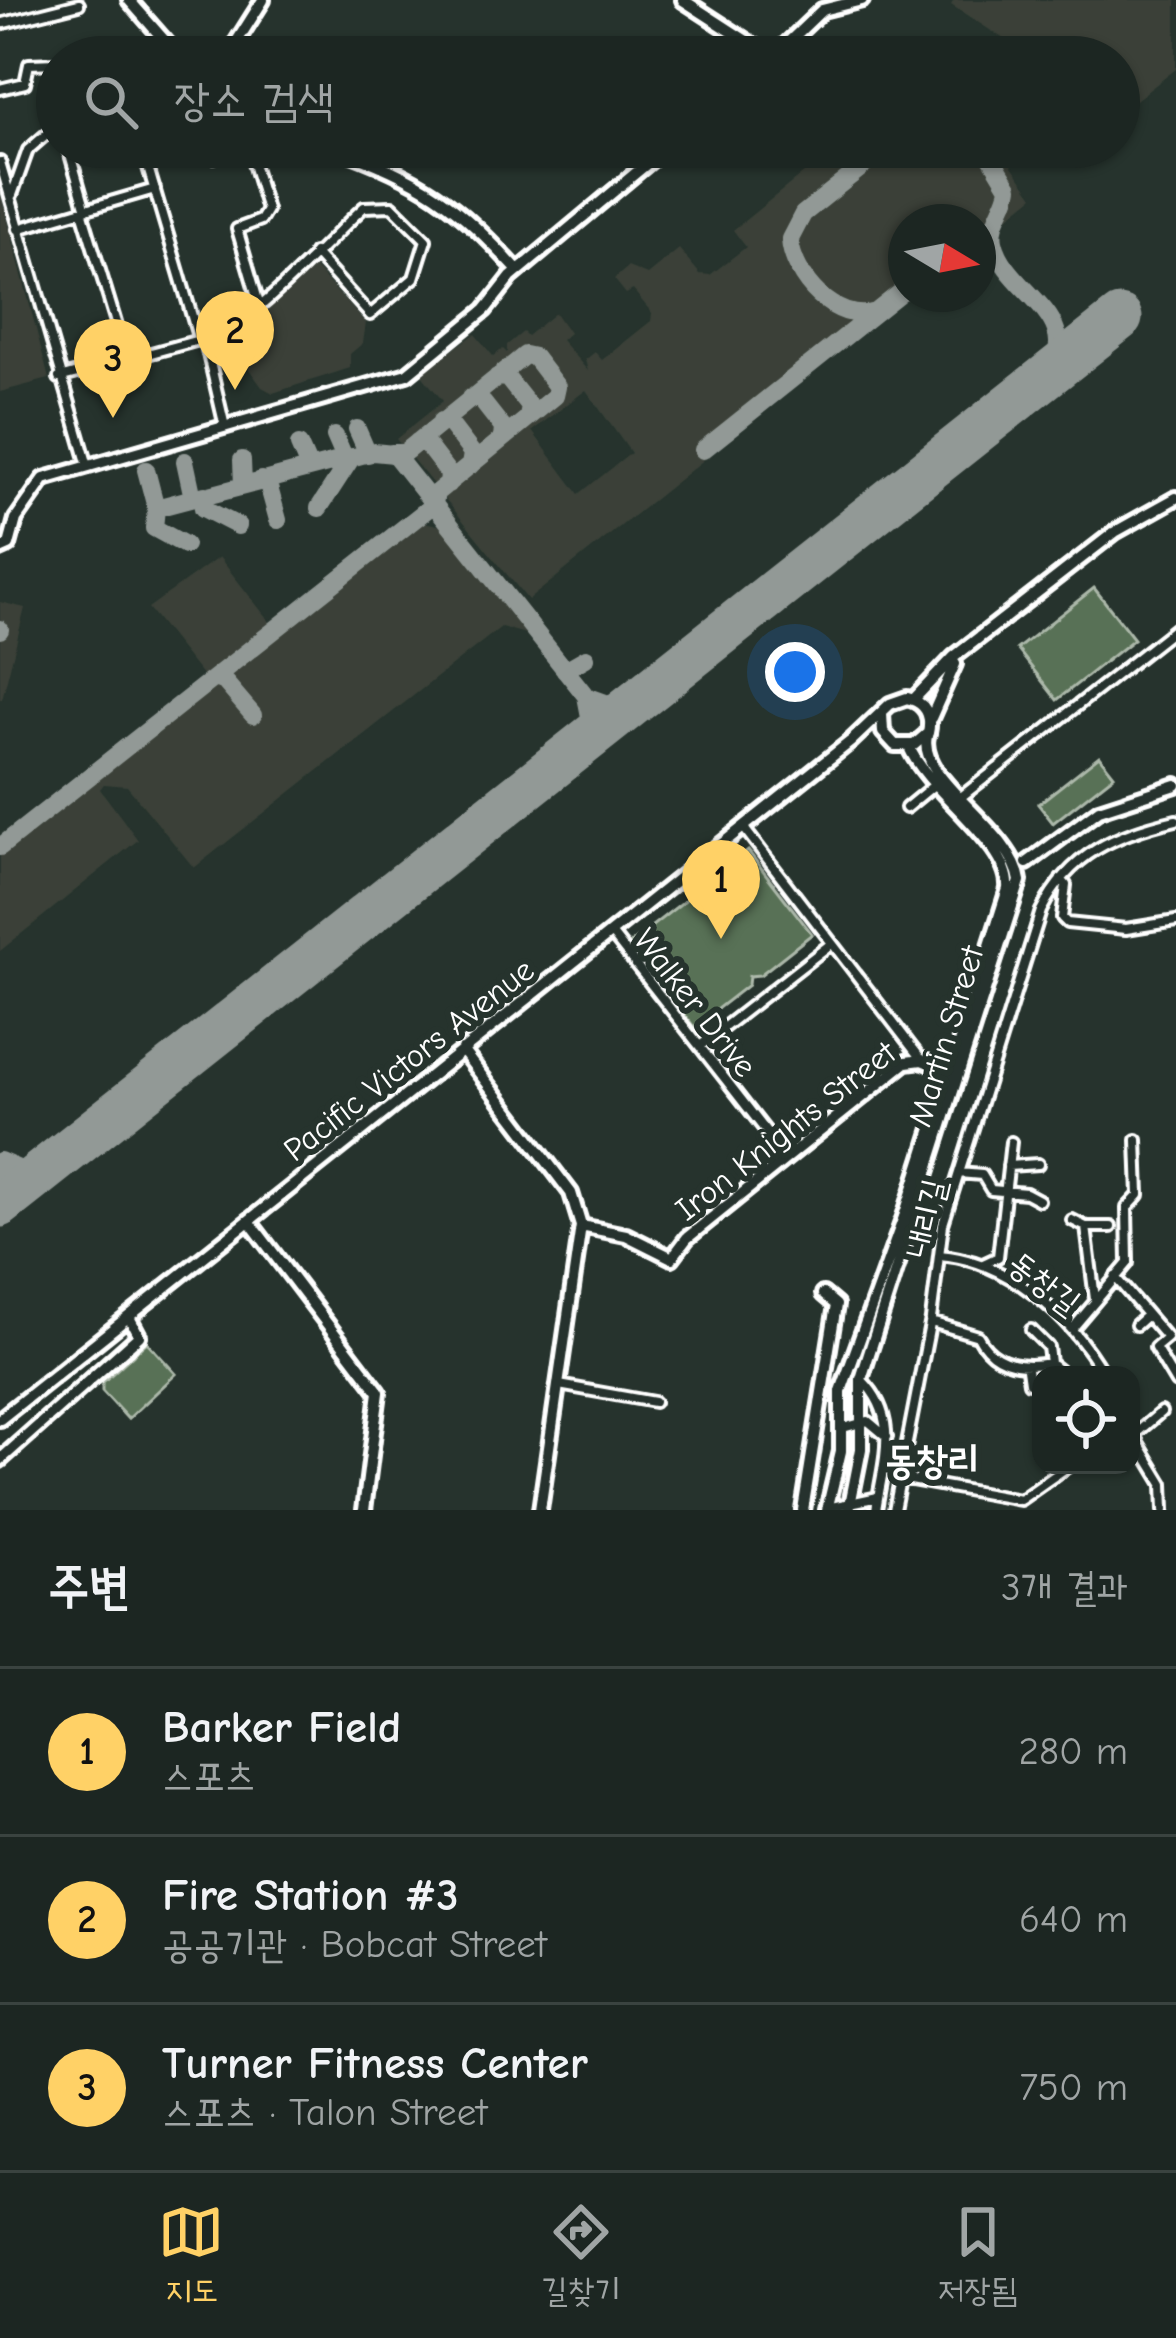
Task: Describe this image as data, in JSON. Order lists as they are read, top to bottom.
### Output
{
  "streets": {
    "main road": ["Martin Street", "Pacific Victors Avenue", "Iron Knights Street"],
    "street": ["Walker Drive", "내리길", "동창길"]
  },
  "crossings": [
    ["Walker Drive", "Pacific Victors Avenue"],
    ["Walker Drive", "Iron Knights Street"],
    ["Martin Street", "Pacific Victors Avenue"],
    ["Martin Street", "Iron Knights Street"],
    ["내리길", "동창길"]
  ],
  "districts": ["동창리"],
  "north": "right",
  "page": {
    "search": "장소 검색",
    "pins": ["2", "3", "1"],
    "heading": ["주변", "3개 결과"],
    "list": [
      {
        "mark": "1",
        "name": "Barker Field",
        "note": "스포츠",
        "value": "280 m"
      },
      {
        "mark": "2",
        "name": "Fire Station #3",
        "note": "공공기관 · Bobcat Street",
        "value": "640 m"
      },
      {
        "mark": "3",
        "name": "Turner Fitness Center",
        "note": "스포츠 · Talon Street",
        "value": "750 m"
      }
    ],
    "nav": ["지도", "길찾기", "저장됨"]
  }
}
